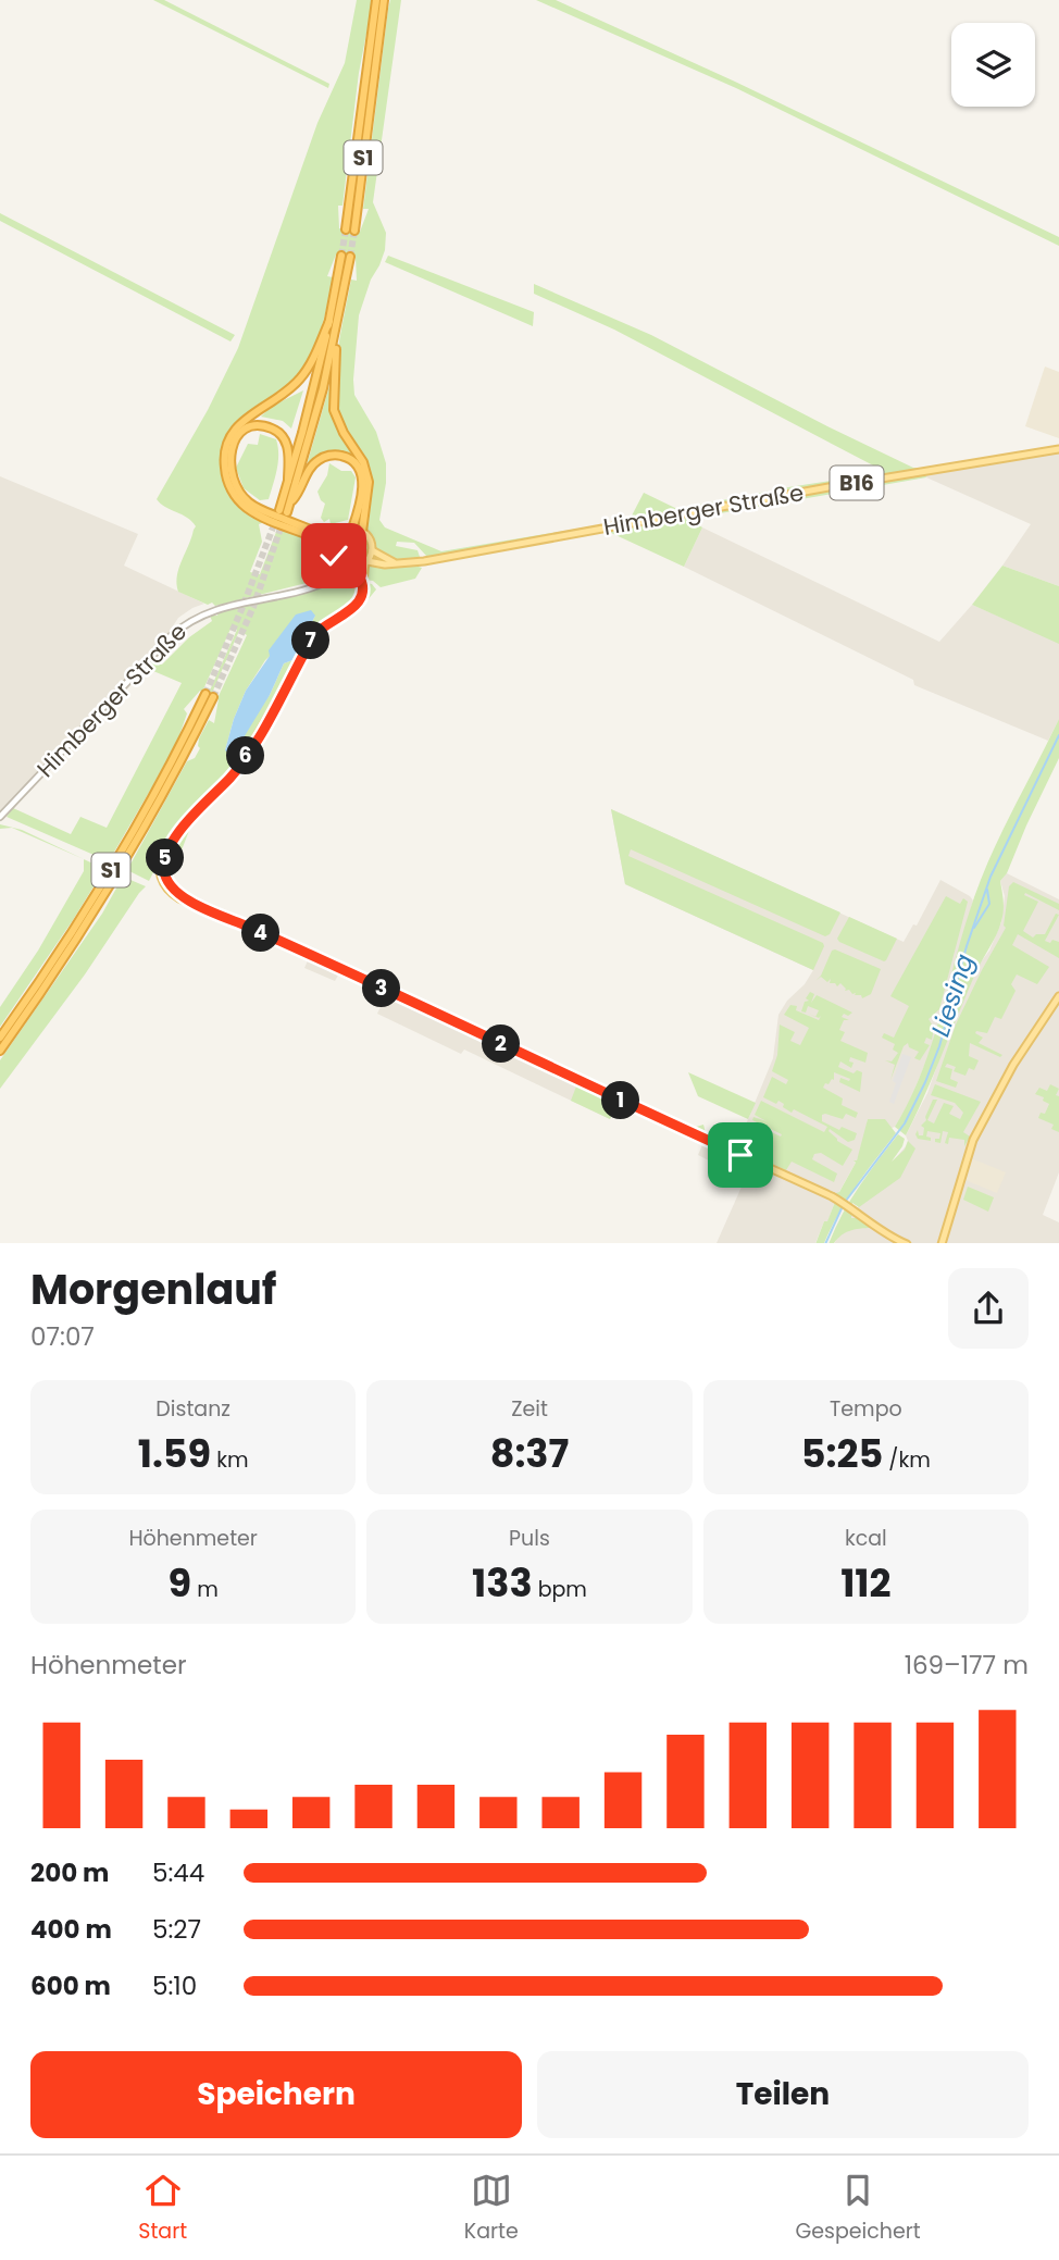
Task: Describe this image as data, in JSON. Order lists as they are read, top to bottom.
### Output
{
  "streets": {
    "highway": ["S1"],
    "main road": ["B16", "Himberger Straße"]
  },
  "water": ["Liesing"],
  "page": {
    "pins": [
      "7",
      "6",
      "5",
      "4",
      "3",
      "2",
      "1"
    ],
    "heading": ["Morgenlauf", "07:07"],
    "stats": [
      ["Distanz", "1.59 km"],
      ["Zeit", "8:37"],
      ["Tempo", "5:25 /km"],
      ["Höhenmeter", "9 m"],
      ["Puls", "133 bpm"],
      ["kcal", "112"]
    ],
    "chart": ["Höhenmeter", "169–177 m"],
    "list": [
      {
        "name": "200 m",
        "note": "5:44"
      },
      {
        "name": "400 m",
        "note": "5:27"
      },
      {
        "name": "600 m",
        "note": "5:10"
      }
    ],
    "buttons": ["Speichern", "Teilen"],
    "tabs": ["Start", "Karte", "Gespeichert"]
  }
}
